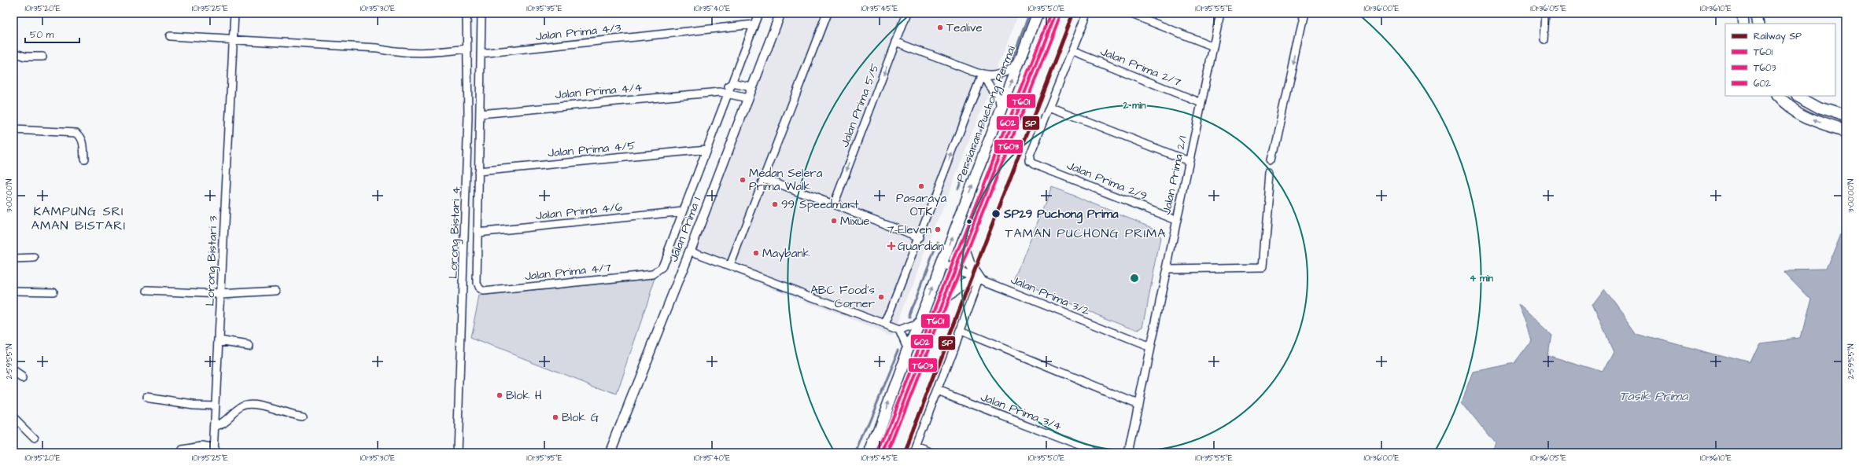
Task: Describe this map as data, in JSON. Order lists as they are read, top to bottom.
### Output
{
  "streets": {
    "main road": ["Persiaran Puchong Permai"],
    "street": [
      "Jalan Prima 4/3",
      "Jalan Prima 2/7",
      "Jalan Prima 4/4",
      "Jalan Prima 5/5",
      "Jalan Prima 4/5",
      "Jalan Prima 2/1",
      "Jalan Prima 2/9",
      "Jalan Prima 4/6",
      "Jalan Prima 1",
      "Lorong Bistari 4",
      "Lorong Bistari 3",
      "Jalan Prima 4/7",
      "Jalan Prima 3/2",
      "Jalan Prima 3/4"
    ]
  },
  "crossings": [
    ["Jalan Prima 2/7", "Jalan Prima 2/1"],
    ["Jalan Prima 4/4", "Jalan Prima 1"],
    ["Persiaran Puchong Permai", "Jalan Prima 3/2"],
    ["Jalan Prima 2/1", "Jalan Prima 2/9"],
    ["Jalan Prima 2/1", "Jalan Prima 3/2"],
    ["Jalan Prima 4/6", "Jalan Prima 4/7"]
  ],
  "one_way": ["Jalan Prima 5/5"],
  "districts": ["KAMPUNG SRI AMAN BISTARI", "TAMAN PUCHONG PRIMA"],
  "water": ["Tasik Prima"],
  "places": {
    "other": [
      "Tealive",
      "Medan Selera Prima Walk",
      "Pasaraya OTK",
      "99 Speedmart",
      "SP29 Puchong Prima",
      "Mixue",
      "7-Eleven",
      "Maybank",
      "ABC Food's Corner",
      "Blok H",
      "Blok G"
    ],
    "health": ["Guardian"]
  },
  "lines": [
    "rail line SP",
    "transit line T601",
    "transit line 602",
    "transit line T603"
  ],
  "legend": [
    "Railway SP",
    "T601",
    "T603",
    "602"
  ],
  "scale_bar": "50 m",
  "coordinates": [
    "101°35'20\"E",
    "101°35'25\"E",
    "101°35'30\"E",
    "101°35'35\"E",
    "101°35'40\"E",
    "101°35'45\"E",
    "101°35'50\"E",
    "101°35'55\"E",
    "101°36'00\"E",
    "101°36'05\"E",
    "101°36'10\"E",
    "3°00'00\"N",
    "2°59'55\"N"
  ],
  "rings": ["2 min", "4 min"]
}
